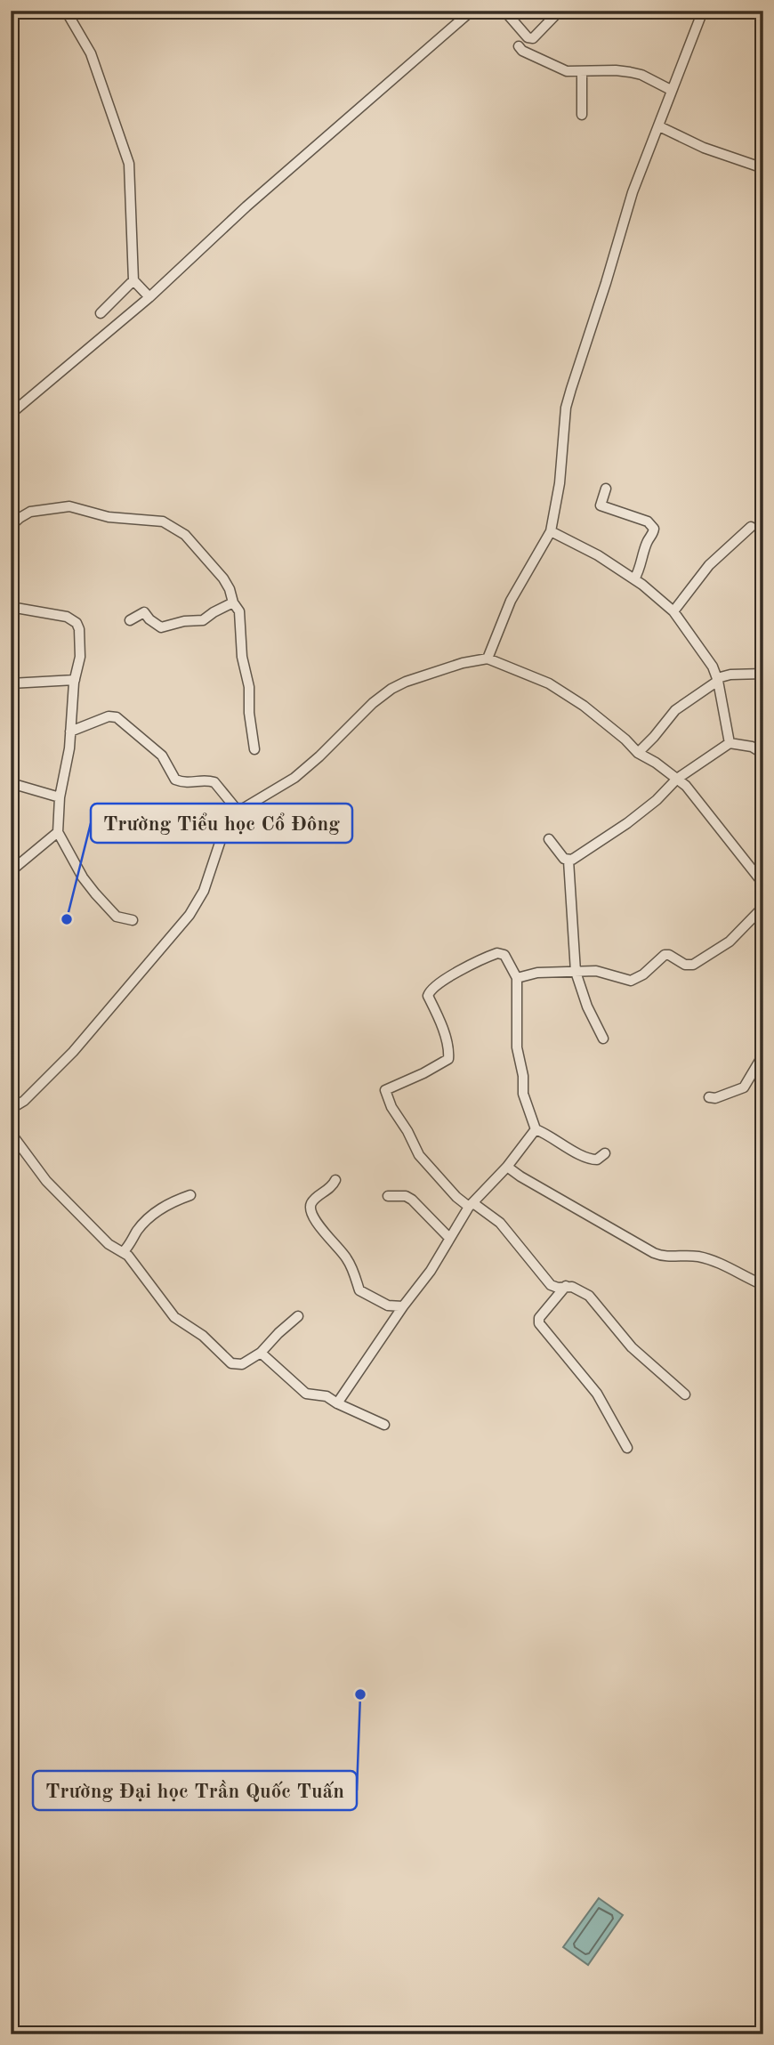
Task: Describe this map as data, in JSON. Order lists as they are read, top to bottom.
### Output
{
  "places": ["Trường Tiểu học Cổ Đông", "Trường Đại học Trần Quốc Tuấn"]
}
